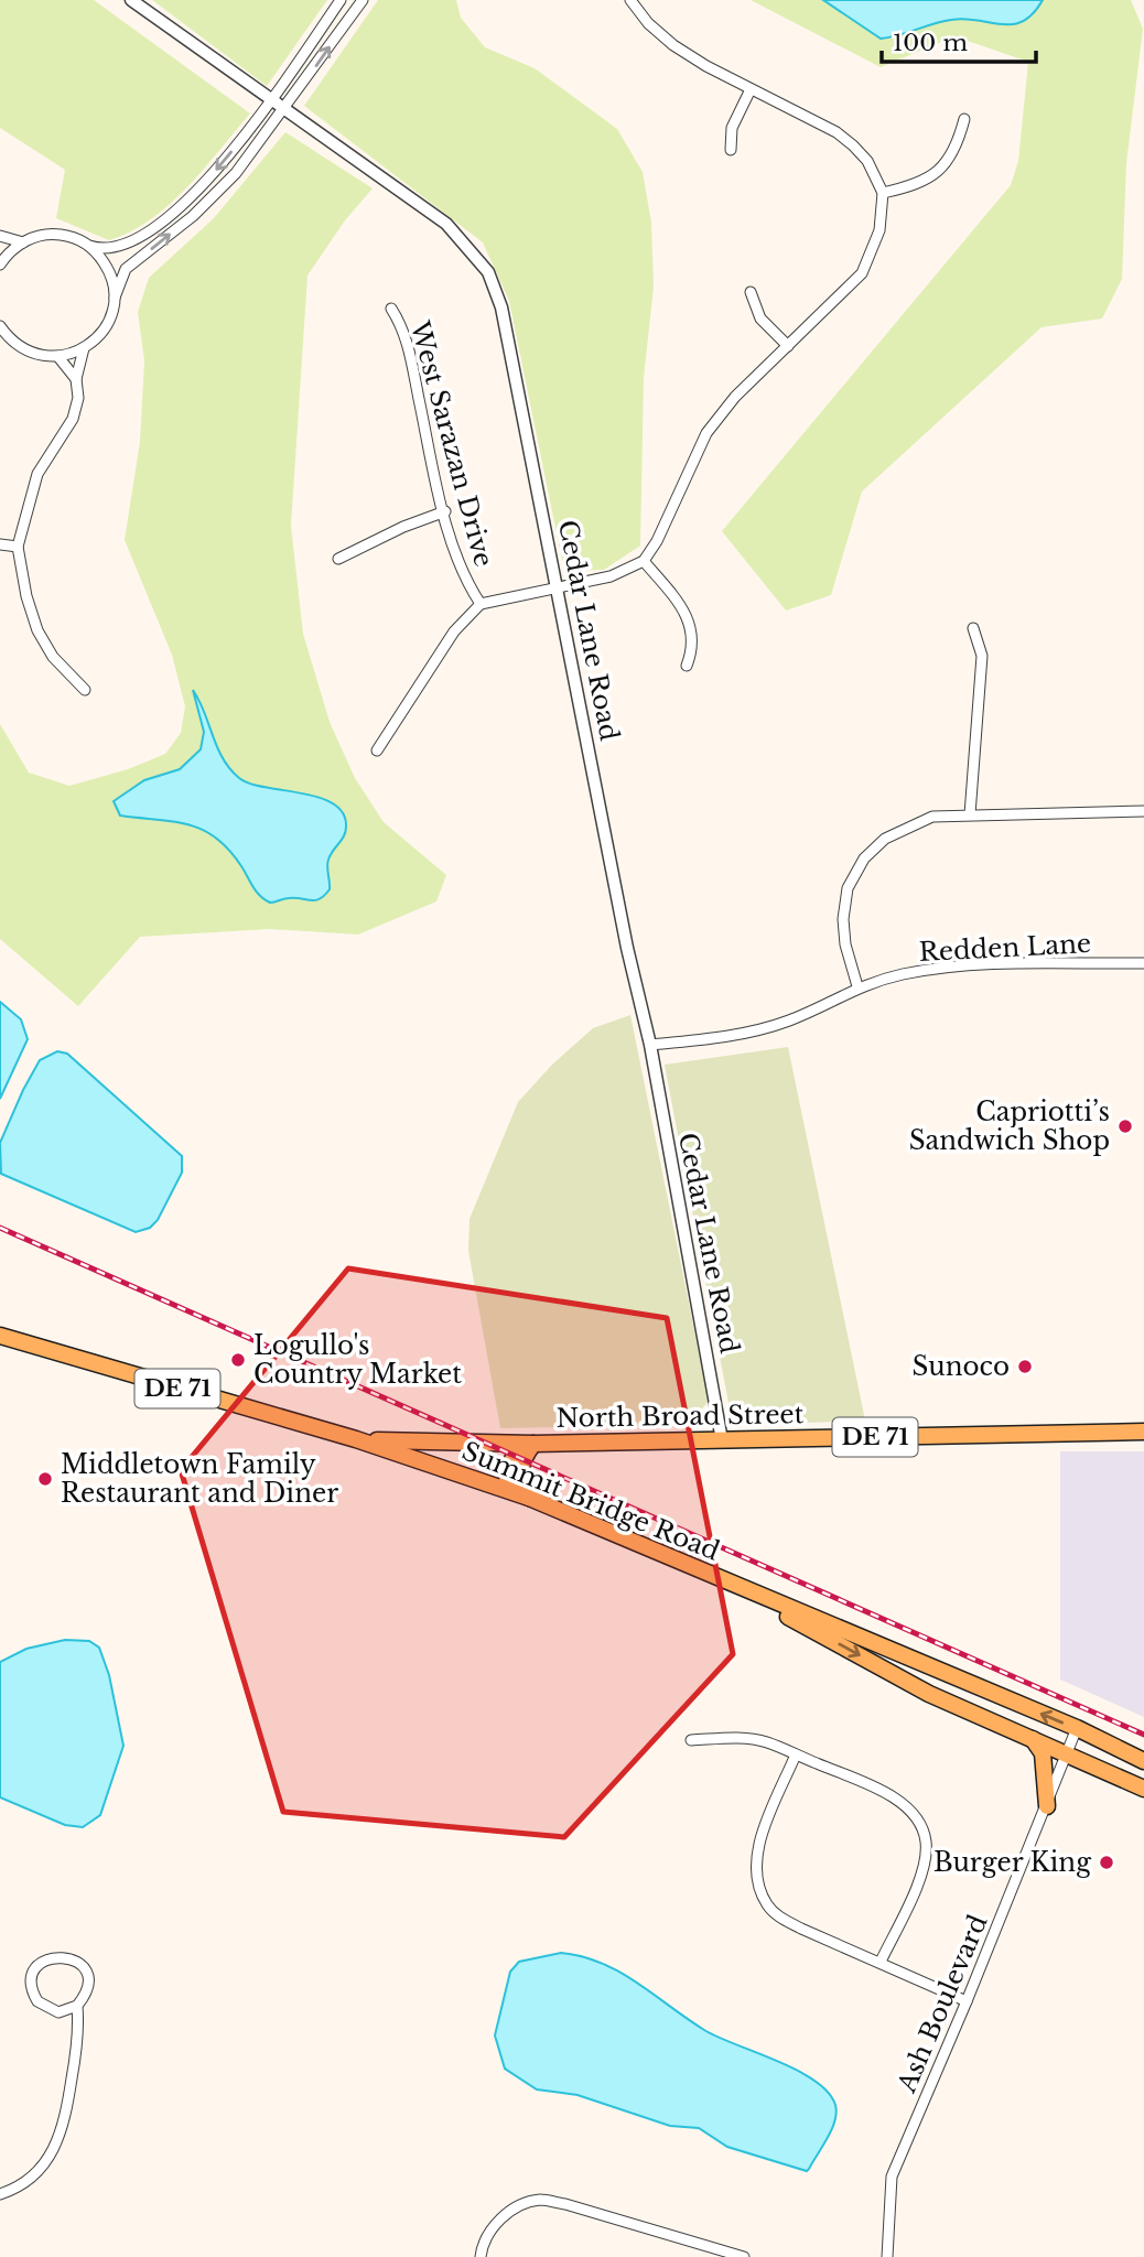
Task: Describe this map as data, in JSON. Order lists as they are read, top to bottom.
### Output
{
  "streets": {
    "main road": ["DE 71", "North Broad Street", "Summit Bridge Road"],
    "street": [
      "West Sarazan Drive",
      "Cedar Lane Road",
      "Redden Lane",
      "Ash Boulevard"
    ]
  },
  "crossings": [
    ["West Sarazan Drive", "Cedar Lane Road"],
    ["Cedar Lane Road", "Redden Lane"],
    ["Cedar Lane Road", "North Broad Street"],
    ["North Broad Street", "Summit Bridge Road"],
    ["Summit Bridge Road", "Ash Boulevard"]
  ],
  "places": [
    "Capriotti’s Sandwich Shop",
    "Logullo's Country Market",
    "Sunoco",
    "Middletown Family Restaurant and Diner",
    "Burger King"
  ],
  "scale_bar": "100 m"
}
